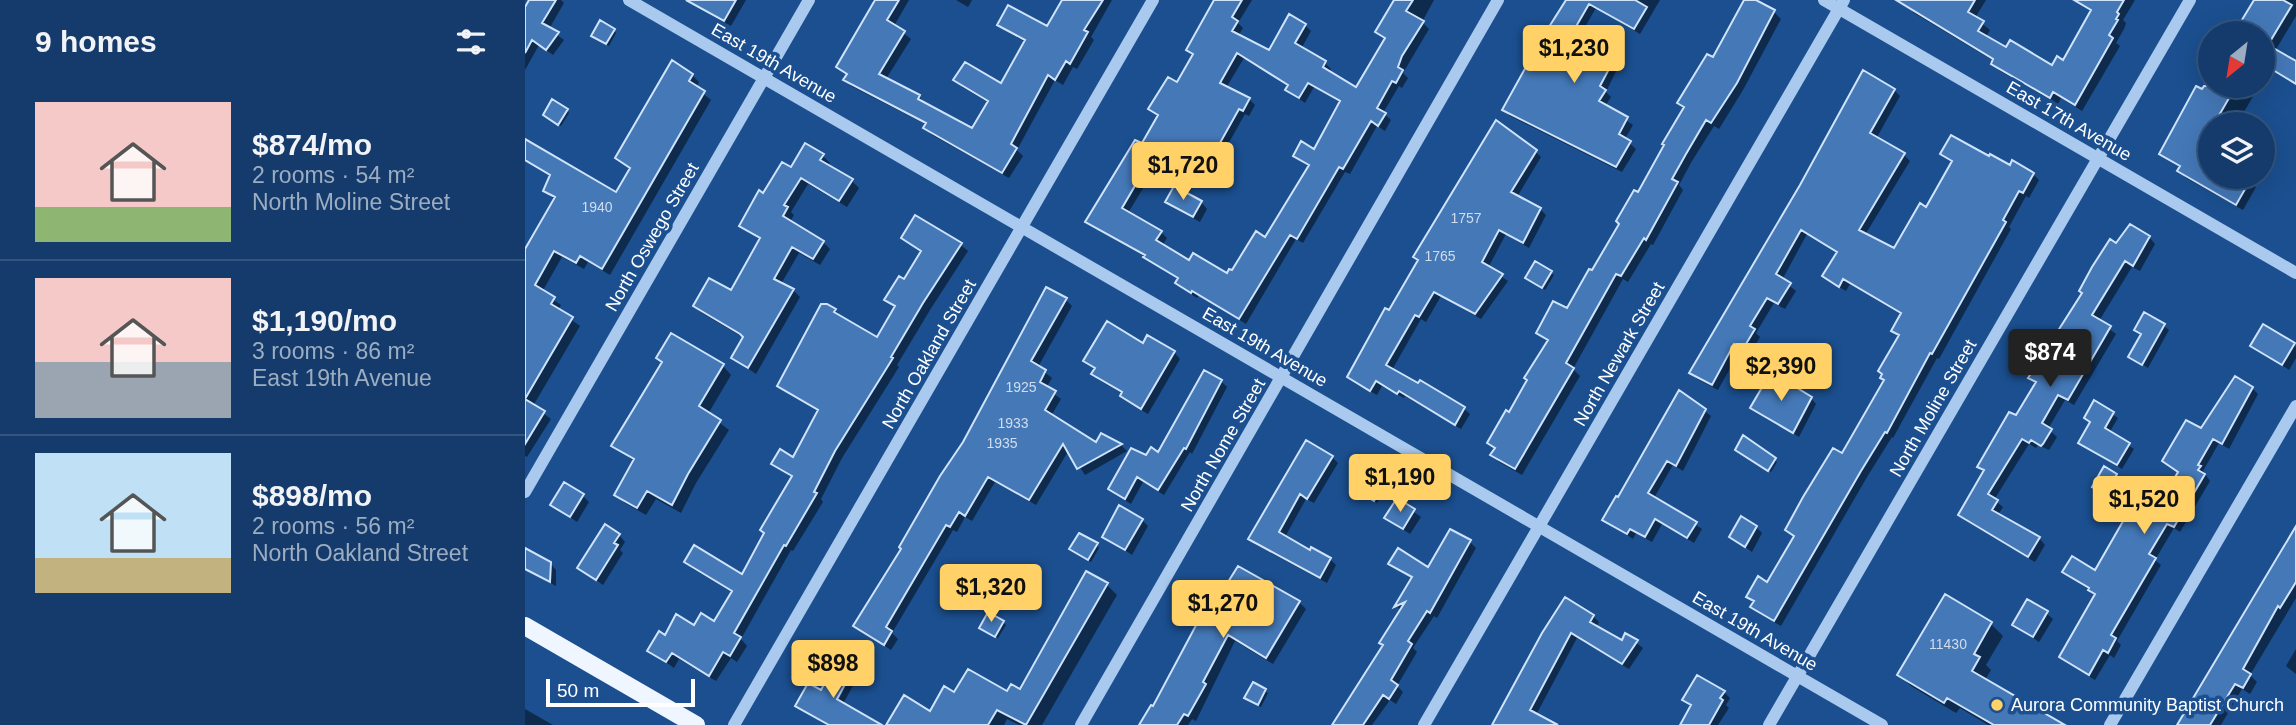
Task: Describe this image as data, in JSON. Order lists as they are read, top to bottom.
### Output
{
  "streets": {
    "street": [
      "East 19th Avenue",
      "East 17th Avenue",
      "North Oswego Street",
      "North Oakland Street",
      "North Newark Street",
      "North Moline Street",
      "North Nome Street"
    ]
  },
  "crossings": [
    ["East 19th Avenue", "North Oswego Street"],
    ["East 19th Avenue", "North Oakland Street"],
    ["East 19th Avenue", "North Newark Street"],
    ["East 19th Avenue", "North Moline Street"],
    ["East 19th Avenue", "North Nome Street"],
    ["East 17th Avenue", "North Newark Street"],
    ["East 17th Avenue", "North Moline Street"]
  ],
  "places": ["Aurora Community Baptist Church"],
  "house_numbers": [
    "1940",
    "1757",
    "1765",
    "1925",
    "1933",
    "1935",
    "11430"
  ],
  "scale_bar": "50 m",
  "north": "bottom left",
  "page": {
    "heading": "9 homes",
    "price": [
      "$1,230",
      "$1,720",
      "$874",
      "$2,390",
      "$1,190",
      "$1,520",
      "$1,320",
      "$1,270",
      "$898"
    ],
    "list": [
      {
        "name": "$874/mo",
        "note": "2 rooms · 54 m² · North Moline Street"
      },
      {
        "name": "$1,190/mo",
        "note": "3 rooms · 86 m² · East 19th Avenue"
      },
      {
        "name": "$898/mo",
        "note": "2 rooms · 56 m² · North Oakland Street"
      }
    ],
    "scale": "50 m"
  }
}
